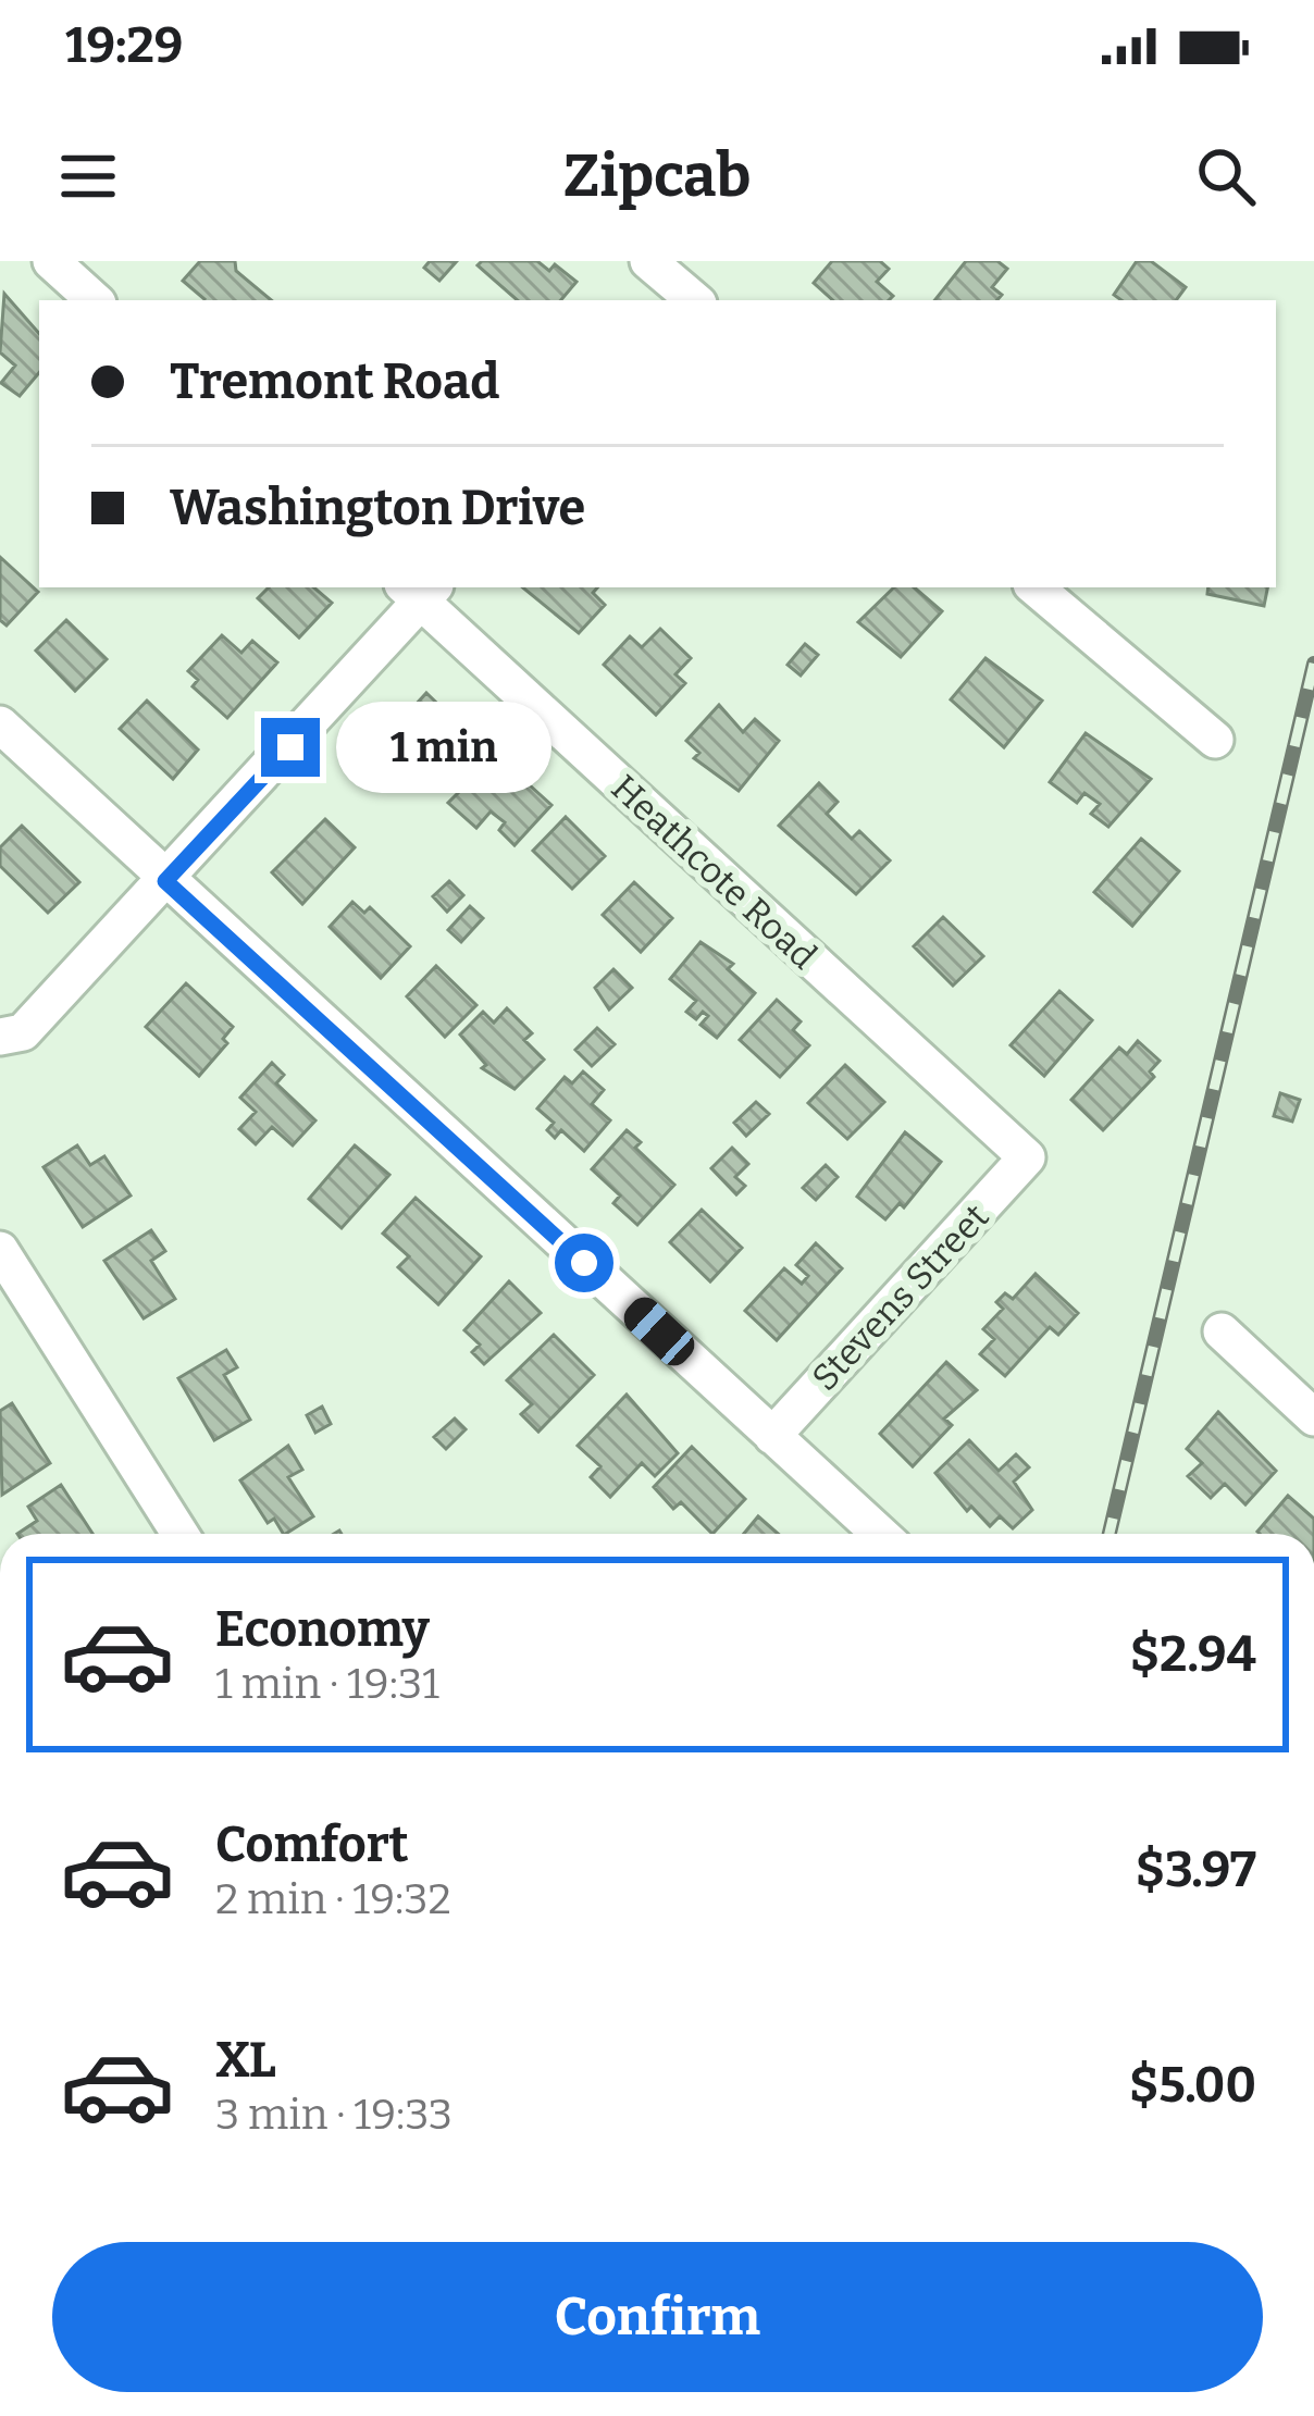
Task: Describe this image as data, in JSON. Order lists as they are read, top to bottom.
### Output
{
  "streets": {
    "street": ["Heathcote Road", "Stevens Street"]
  },
  "crossings": [
    ["Heathcote Road", "Stevens Street"]
  ],
  "page": {
    "status": "19:29",
    "header": "Zipcab",
    "banner": ["Tremont Road", "Washington Drive"],
    "bubble": "1 min",
    "list": [
      {
        "name": "Economy",
        "note": "1 min · 19:31",
        "value": "$2.94"
      },
      {
        "name": "Comfort",
        "note": "2 min · 19:32",
        "value": "$3.97"
      },
      {
        "name": "XL",
        "note": "3 min · 19:33",
        "value": "$5.00"
      }
    ],
    "buttons": "Confirm"
  }
}
